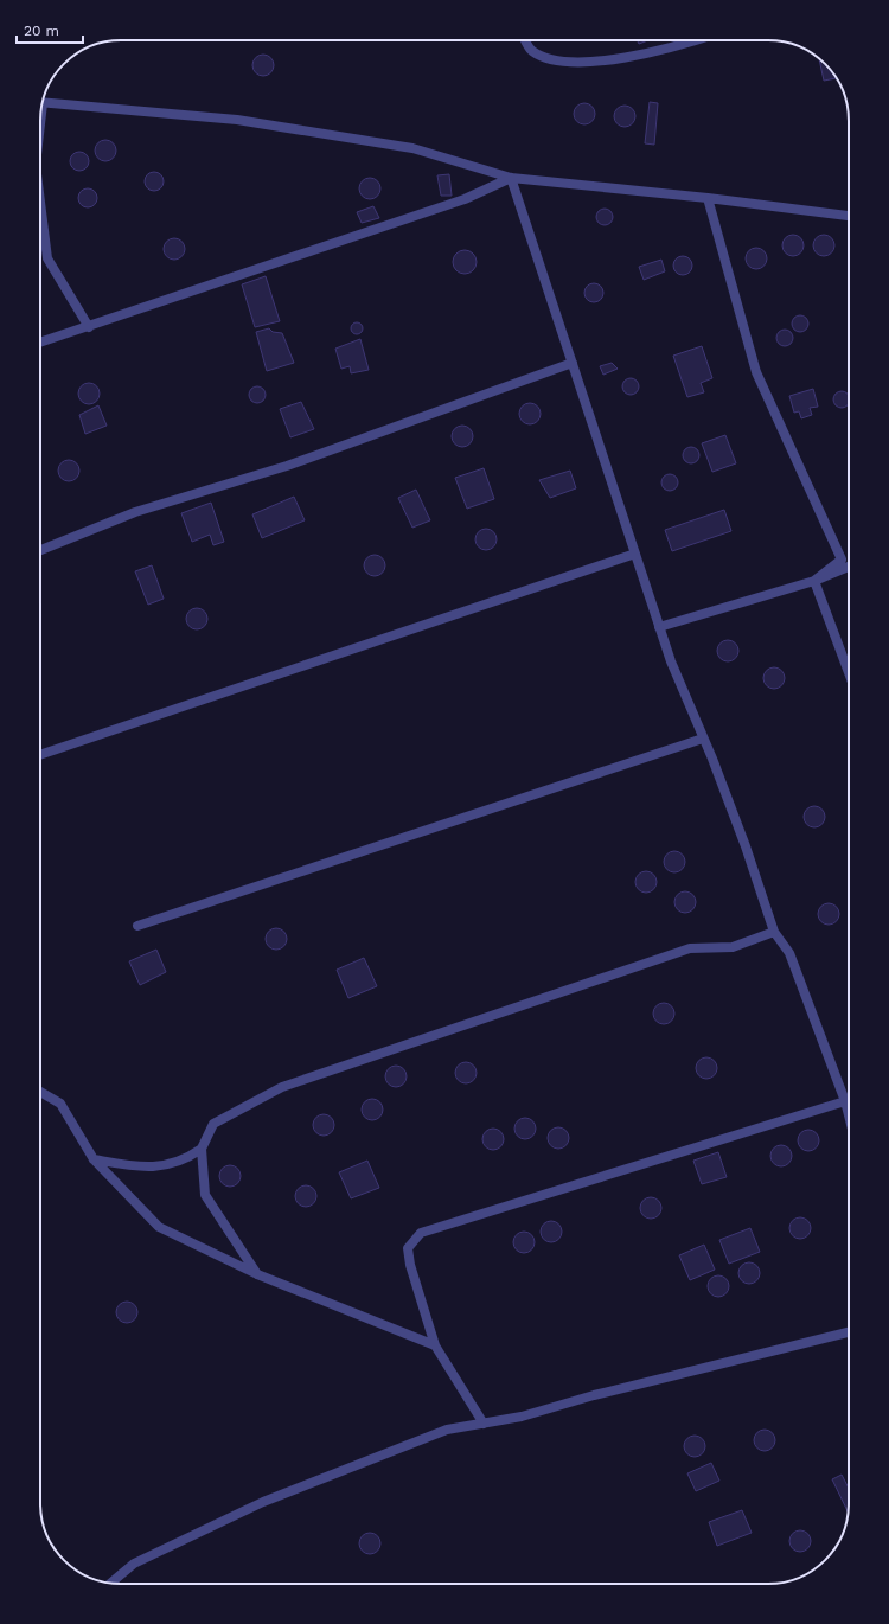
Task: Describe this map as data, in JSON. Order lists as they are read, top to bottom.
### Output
{
  "scale_bar": "20 m"
}
